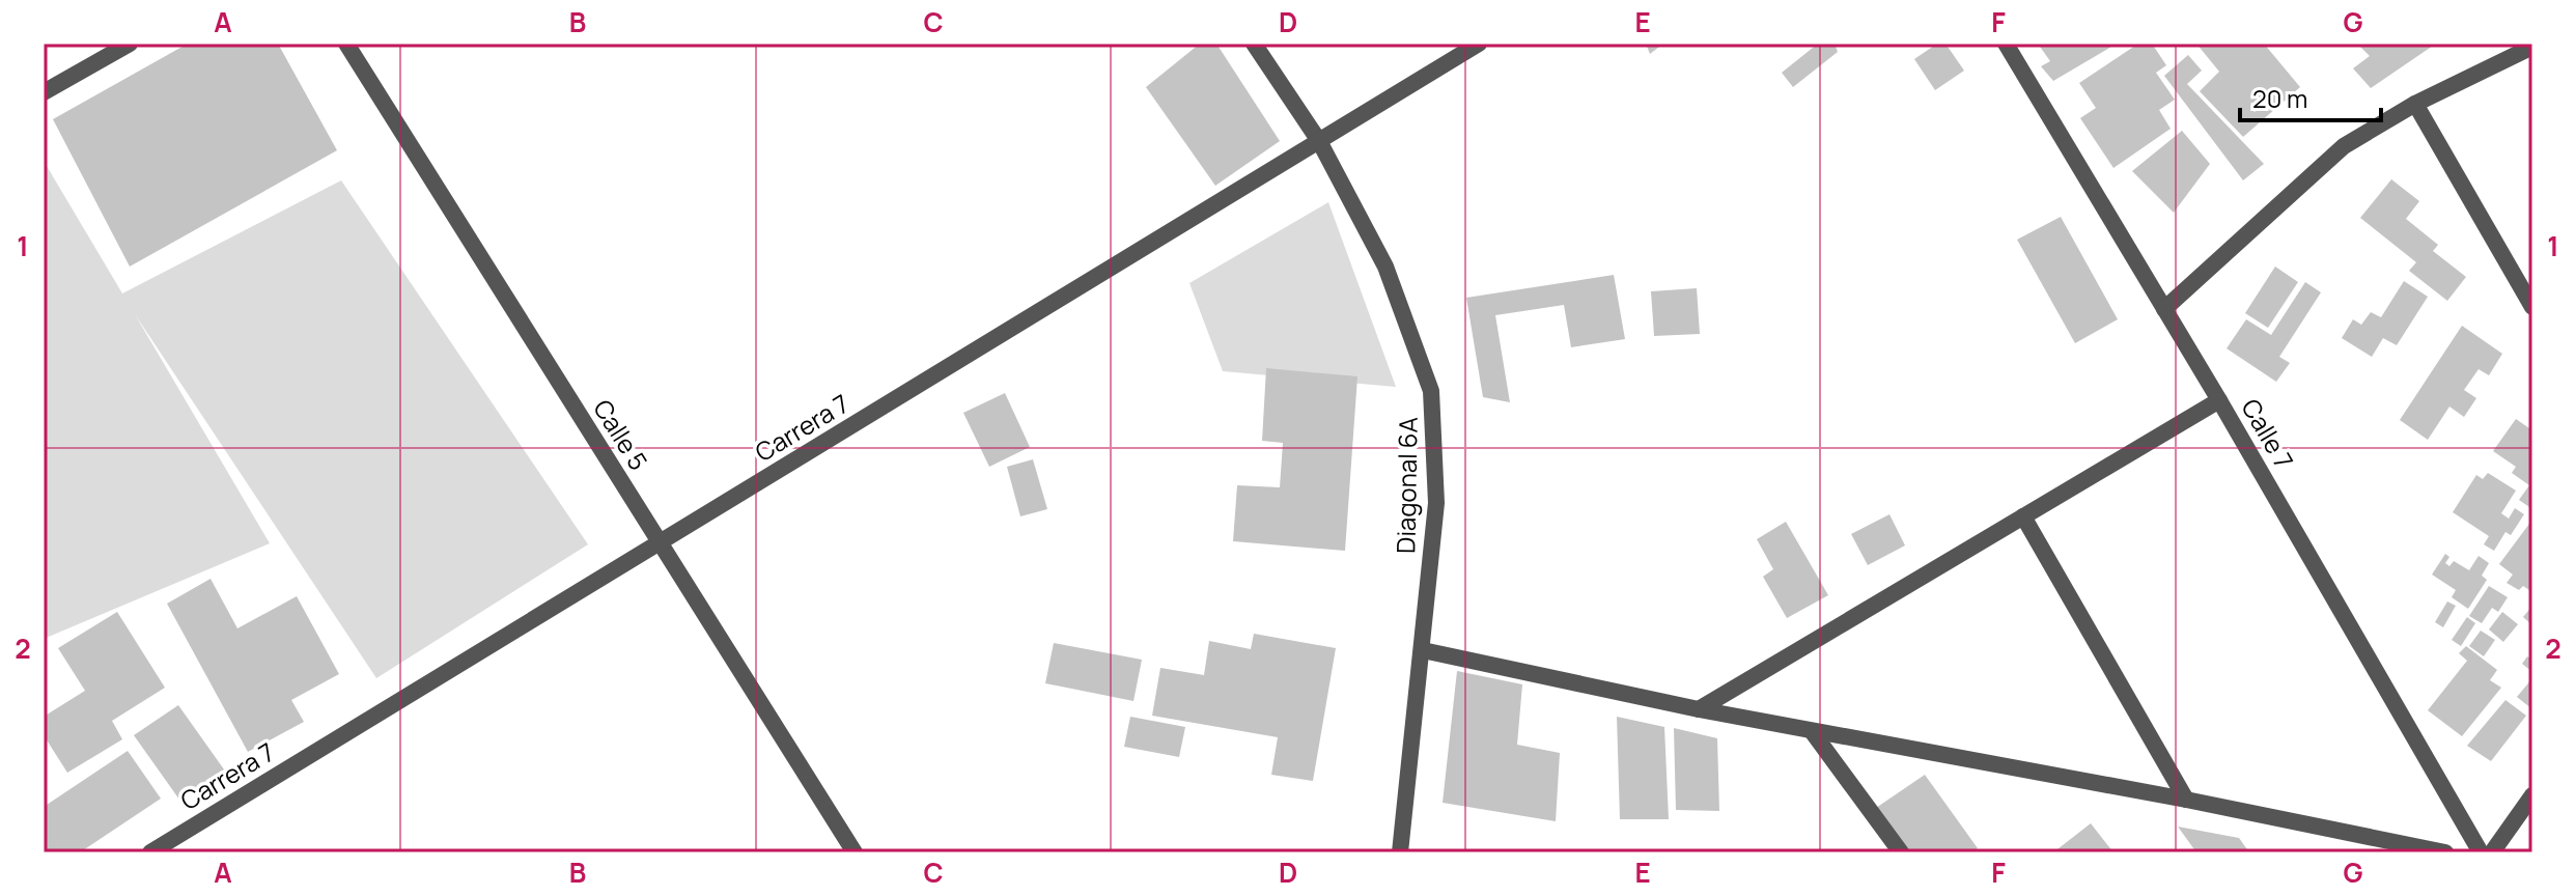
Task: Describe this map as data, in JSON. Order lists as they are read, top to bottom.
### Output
{
  "streets": {
    "street": [
      "Carrera 7",
      "Calle 7",
      "Calle 5",
      "Diagonal 6A"
    ]
  },
  "crossings": [
    ["Carrera 7", "Calle 5"],
    ["Carrera 7", "Diagonal 6A"]
  ],
  "scale_bar": "20 m",
  "grid": {
    "columns": [
      "A",
      "B",
      "C",
      "D",
      "E",
      "F",
      "G"
    ],
    "rows": ["1", "2"]
  }
}
